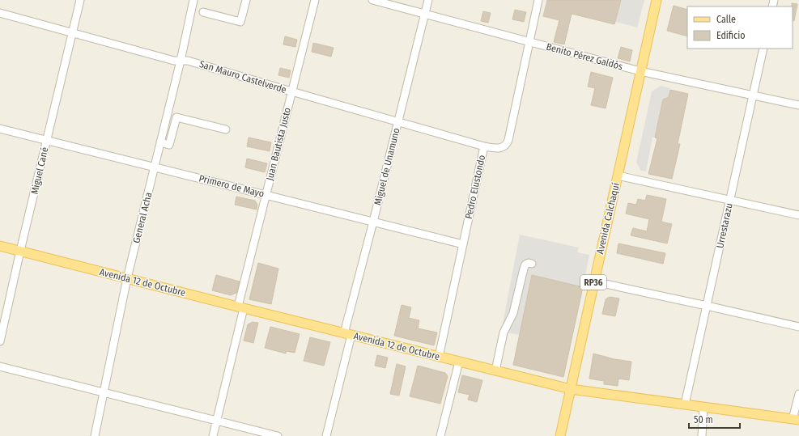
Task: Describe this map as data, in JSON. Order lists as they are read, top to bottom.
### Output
{
  "streets": {
    "main road": ["Avenida Calchaquí", "Avenida 12 de Octubre", "RP36"],
    "street": [
      "Benito Pérez Galdós",
      "San Mauro Castelverde",
      "Juan Bautista Justo",
      "Miguel de Unamuno",
      "Miguel Cané",
      "Primero de Mayo",
      "Pedro Elustondo",
      "General Acha",
      "Urrestarazu"
    ]
  },
  "crossings": [
    ["Benito Pérez Galdós", "Miguel de Unamuno"],
    ["Benito Pérez Galdós", "Pedro Elustondo"],
    ["Benito Pérez Galdós", "Avenida Calchaquí"],
    ["Benito Pérez Galdós", "Urrestarazu"],
    ["San Mauro Castelverde", "Juan Bautista Justo"],
    ["San Mauro Castelverde", "Miguel de Unamuno"],
    ["San Mauro Castelverde", "Miguel Cané"],
    ["San Mauro Castelverde", "Pedro Elustondo"],
    ["San Mauro Castelverde", "General Acha"],
    ["Juan Bautista Justo", "Primero de Mayo"],
    ["Juan Bautista Justo", "Avenida 12 de Octubre"],
    ["Miguel de Unamuno", "Primero de Mayo"],
    ["Miguel de Unamuno", "Avenida 12 de Octubre"],
    ["Miguel Cané", "Primero de Mayo"],
    ["Miguel Cané", "Avenida 12 de Octubre"],
    ["Primero de Mayo", "Pedro Elustondo"],
    ["Primero de Mayo", "General Acha"],
    ["Pedro Elustondo", "Avenida 12 de Octubre"],
    ["General Acha", "Avenida 12 de Octubre"],
    ["Avenida Calchaquí", "Avenida 12 de Octubre"],
    ["Urrestarazu", "Avenida 12 de Octubre"]
  ],
  "legend": ["Calle", "Edificio"],
  "scale_bar": "50 m"
}
